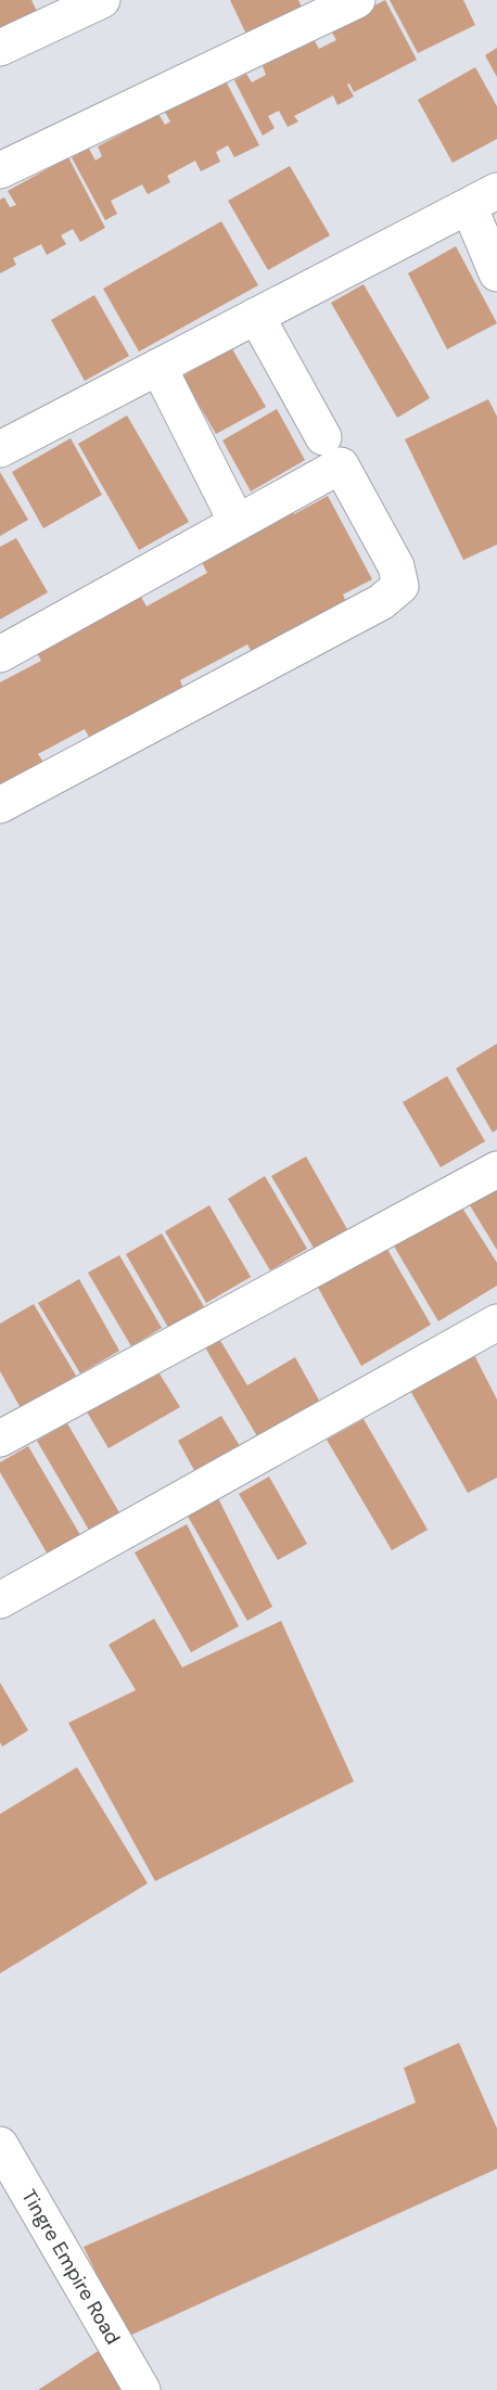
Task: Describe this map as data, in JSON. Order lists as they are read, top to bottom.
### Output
{
  "streets": {
    "street": ["Tingre Empire Road"]
  }
}
